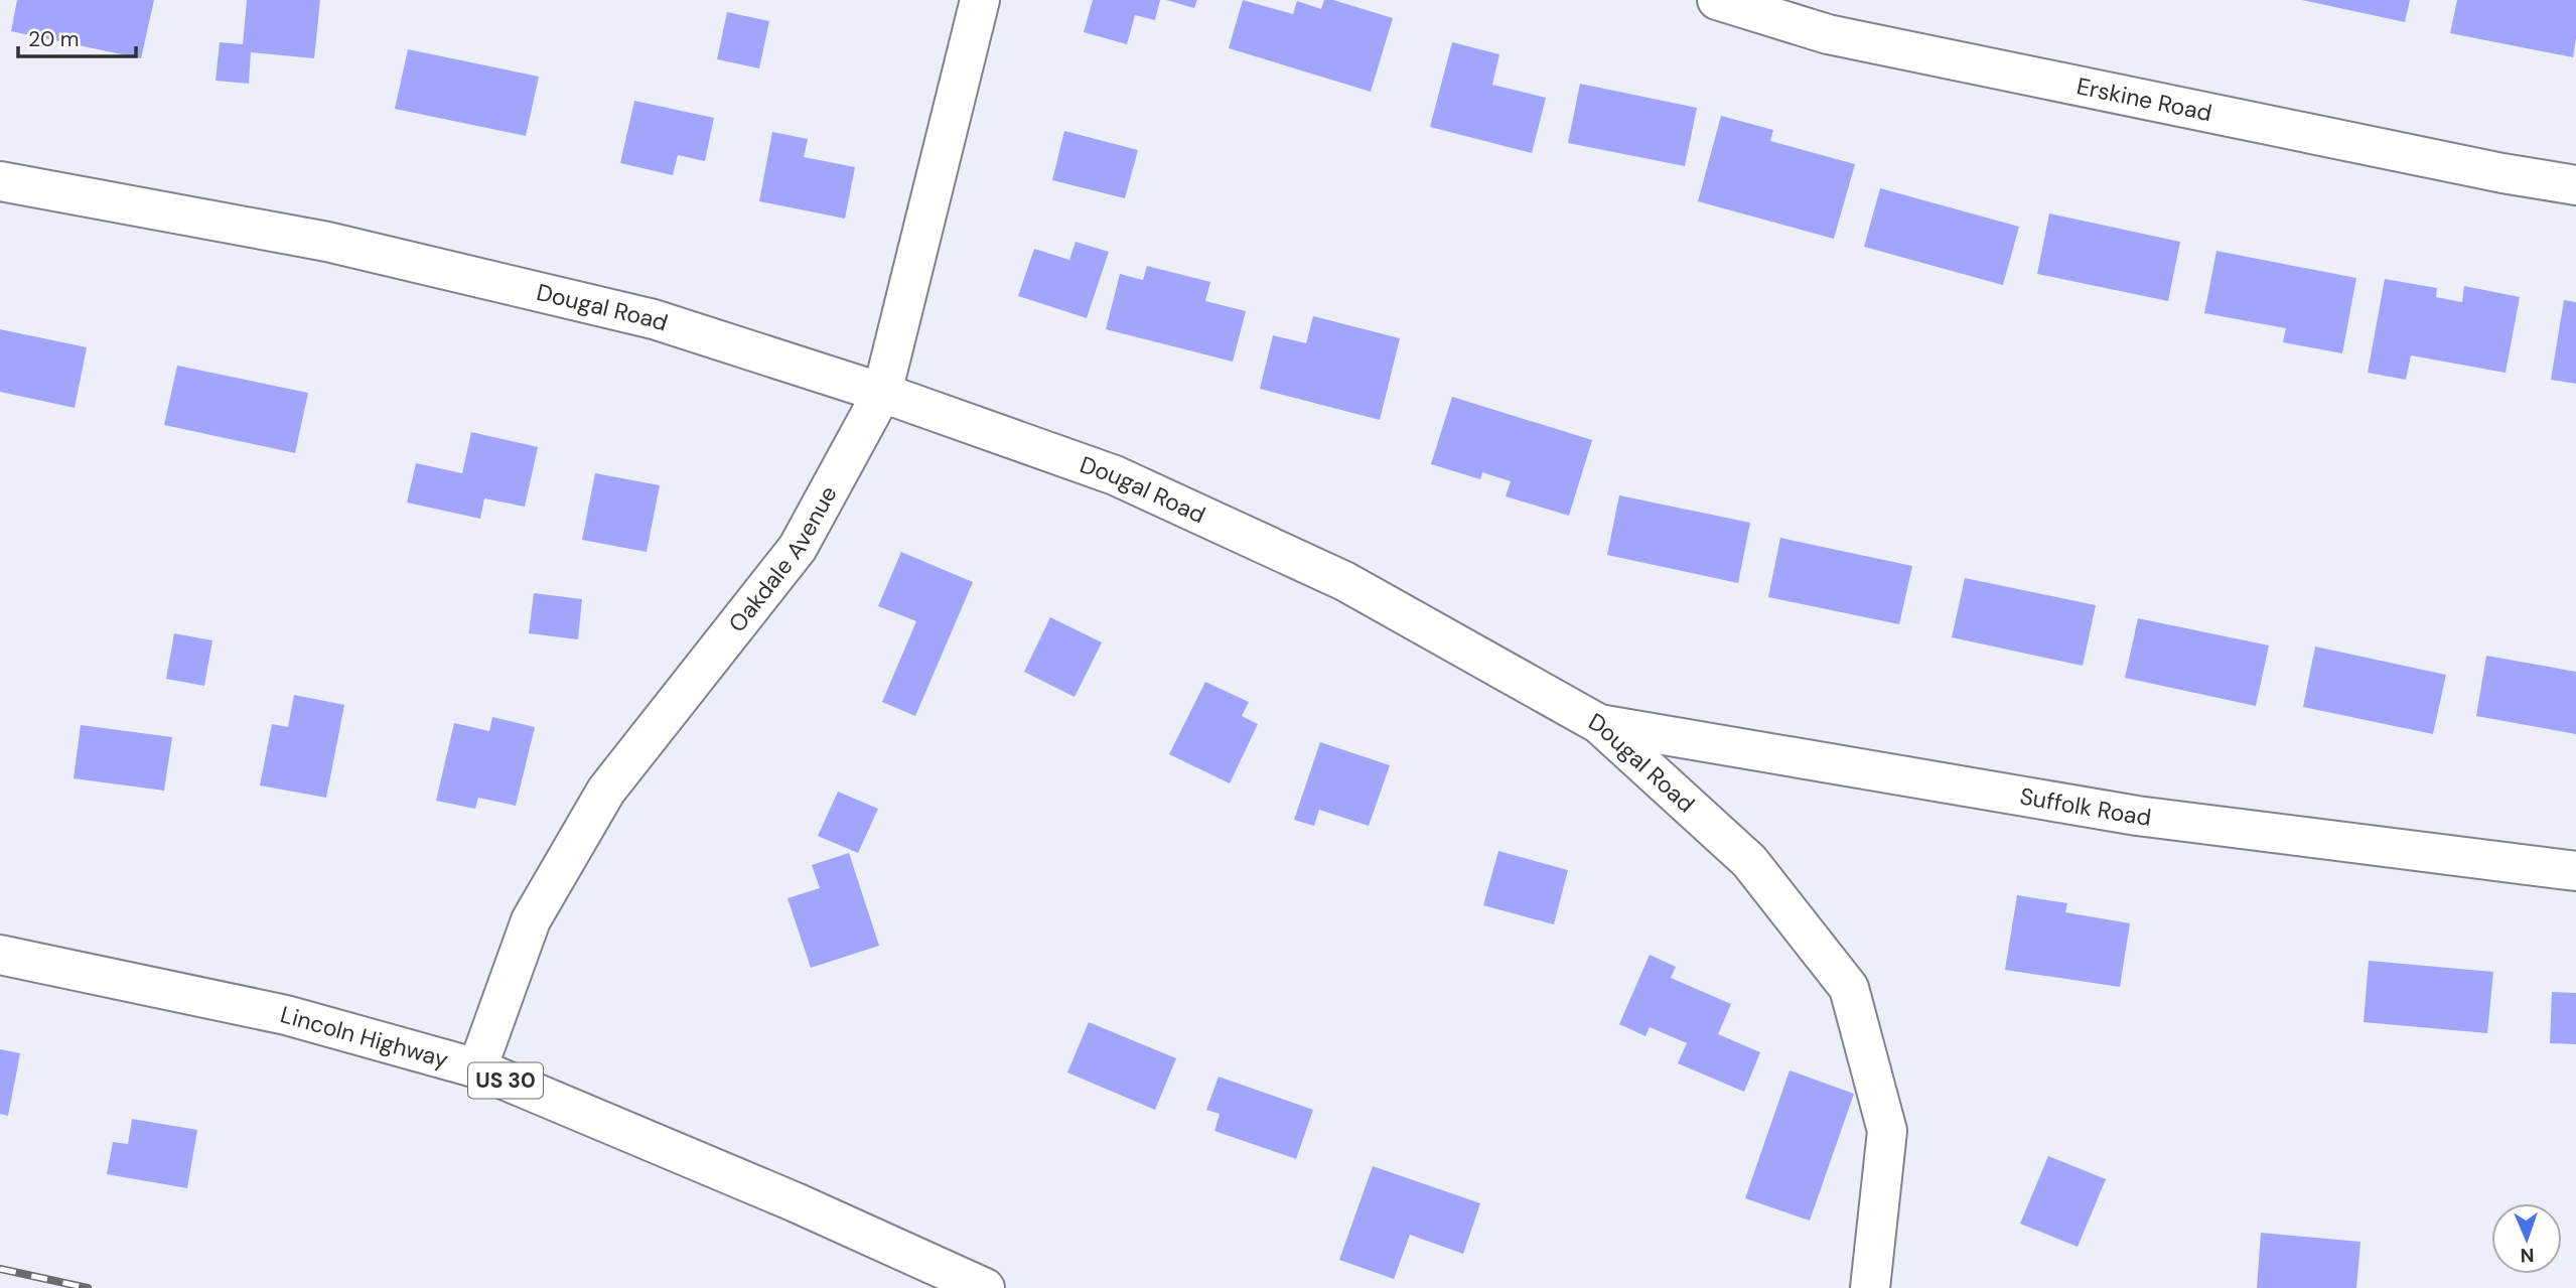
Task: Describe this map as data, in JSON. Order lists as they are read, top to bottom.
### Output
{
  "streets": {
    "street": [
      "Erskine Road",
      "Dougal Road",
      "Oakdale Avenue",
      "Suffolk Road",
      "Lincoln Highway",
      "US 30"
    ]
  },
  "crossings": [
    ["Dougal Road", "Oakdale Avenue"],
    ["Dougal Road", "Suffolk Road"],
    ["Oakdale Avenue", "Lincoln Highway"]
  ],
  "scale_bar": "20 m",
  "north": "bottom"
}
